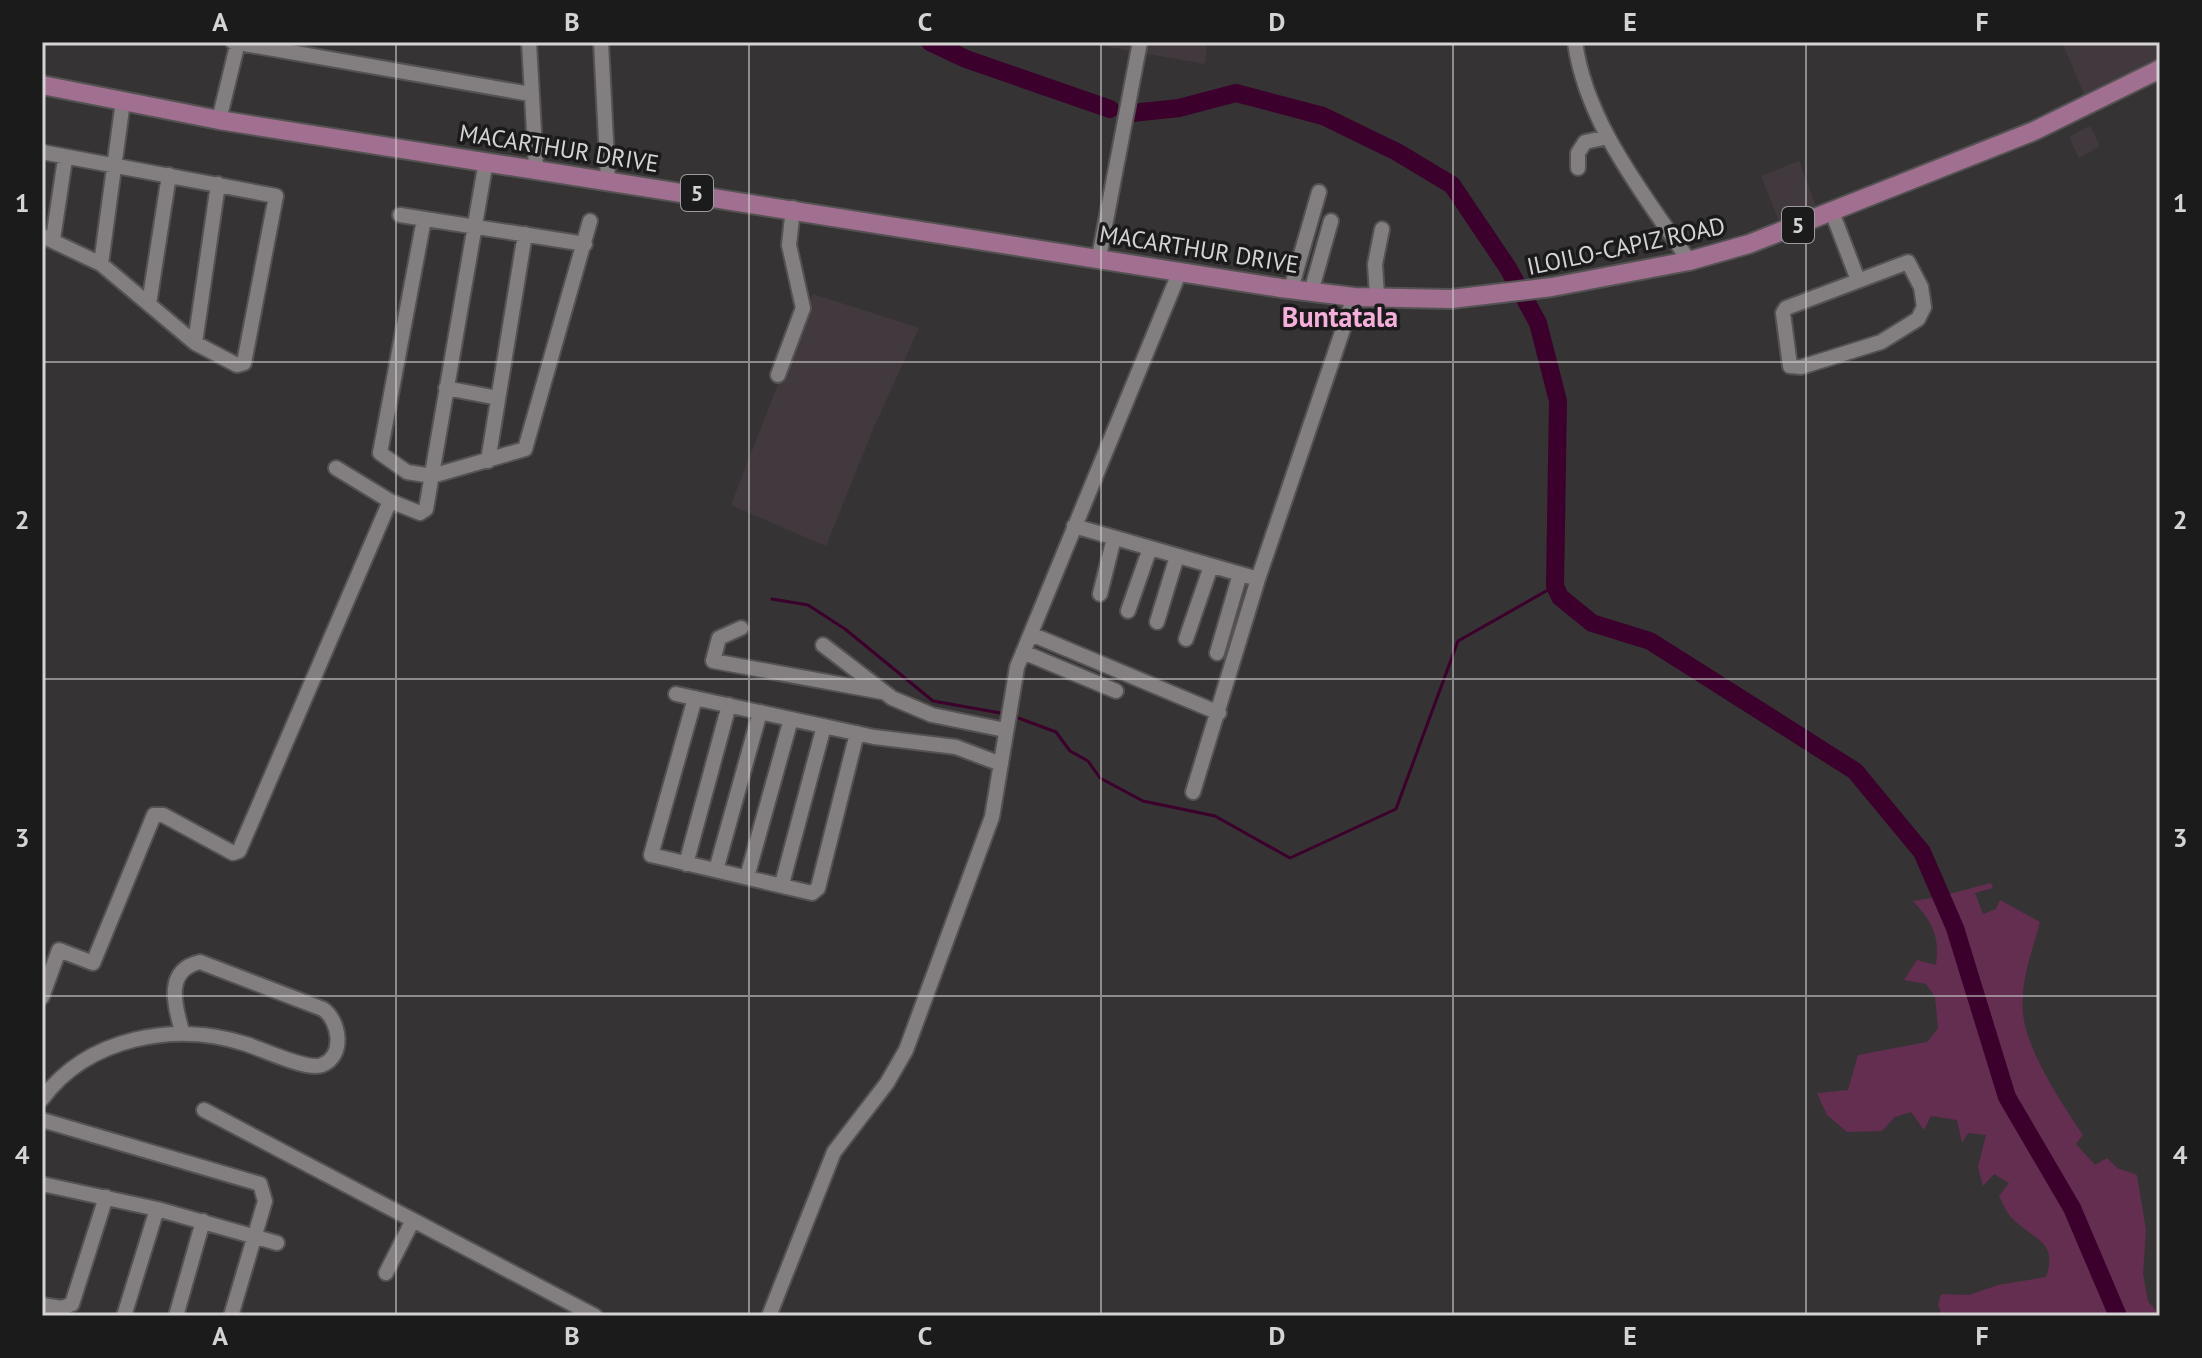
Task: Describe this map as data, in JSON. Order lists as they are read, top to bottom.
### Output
{
  "streets": {
    "main road": ["MACARTHUR DRIVE", "5", "ILOILO-CAPIZ ROAD"]
  },
  "crossings": [
    ["MACARTHUR DRIVE", "ILOILO-CAPIZ ROAD"]
  ],
  "districts": ["Buntatala"],
  "grid": {
    "columns": [
      "A",
      "B",
      "C",
      "D",
      "E",
      "F"
    ],
    "rows": [
      "1",
      "2",
      "3",
      "4"
    ]
  }
}
